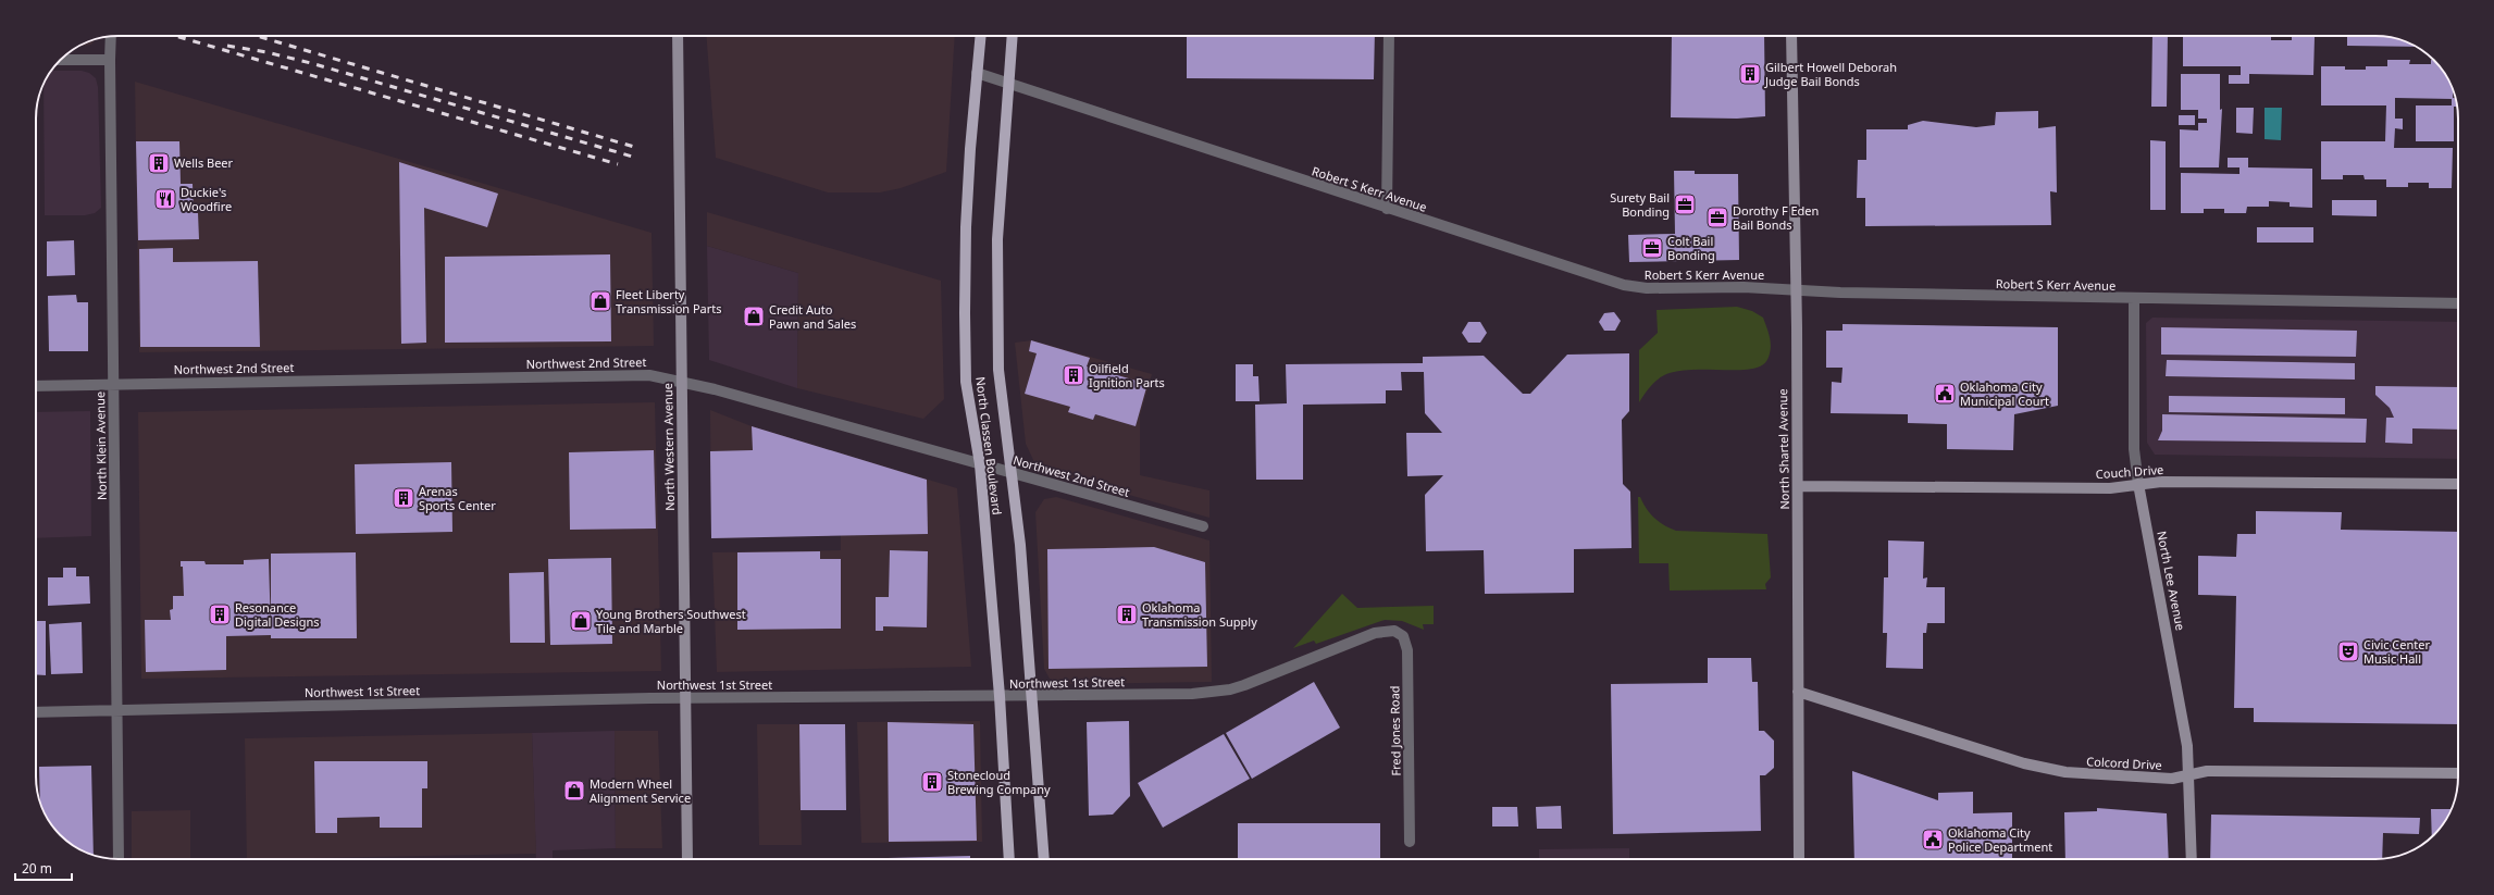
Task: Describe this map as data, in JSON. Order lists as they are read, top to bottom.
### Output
{
  "streets": {
    "main road": ["North Classen Boulevard"],
    "street": [
      "Robert S Kerr Avenue",
      "Northwest 2nd Street",
      "North Klein Avenue",
      "North Western Avenue",
      "North Shartel Avenue",
      "Couch Drive",
      "North Lee Avenue",
      "Northwest 1st Street",
      "Fred Jones Road",
      "Colcord Drive"
    ]
  },
  "crossings": [
    ["Robert S Kerr Avenue", "North Classen Boulevard"],
    ["Robert S Kerr Avenue", "North Shartel Avenue"],
    ["Robert S Kerr Avenue", "North Lee Avenue"],
    ["Northwest 2nd Street", "North Klein Avenue"],
    ["Northwest 2nd Street", "North Classen Boulevard"],
    ["Northwest 2nd Street", "North Western Avenue"],
    ["North Klein Avenue", "Northwest 1st Street"],
    ["North Classen Boulevard", "Northwest 1st Street"],
    ["North Western Avenue", "Northwest 1st Street"],
    ["North Shartel Avenue", "Couch Drive"],
    ["North Shartel Avenue", "Colcord Drive"],
    ["Couch Drive", "North Lee Avenue"],
    ["North Lee Avenue", "Colcord Drive"],
    ["Northwest 1st Street", "Fred Jones Road"]
  ],
  "places": {
    "building": [
      "Gilbert Howell Deborah Judge Bail Bonds",
      "Wells Beer",
      "Oilfield Ignition Parts",
      "Arenas Sports Center",
      "Resonance Digital Designs",
      "Oklahoma Transmission Supply",
      "Stonecloud Brewing Company"
    ],
    "restaurant": ["Duckie's Woodfire"],
    "office": ["Surety Bail Bonding", "Dorothy F Eden Bail Bonds", "Colt Bail Bonding"],
    "shop": [
      "Fleet Liberty Transmission Parts",
      "Credit Auto Pawn and Sales",
      "Young Brothers Southwest Tile and Marble",
      "Modern Wheel Alignment Service"
    ],
    "public building": ["Oklahoma City Municipal Court", "Oklahoma City Police Department"],
    "theatre": ["Civic Center Music Hall"]
  },
  "scale_bar": "20 m"
}
